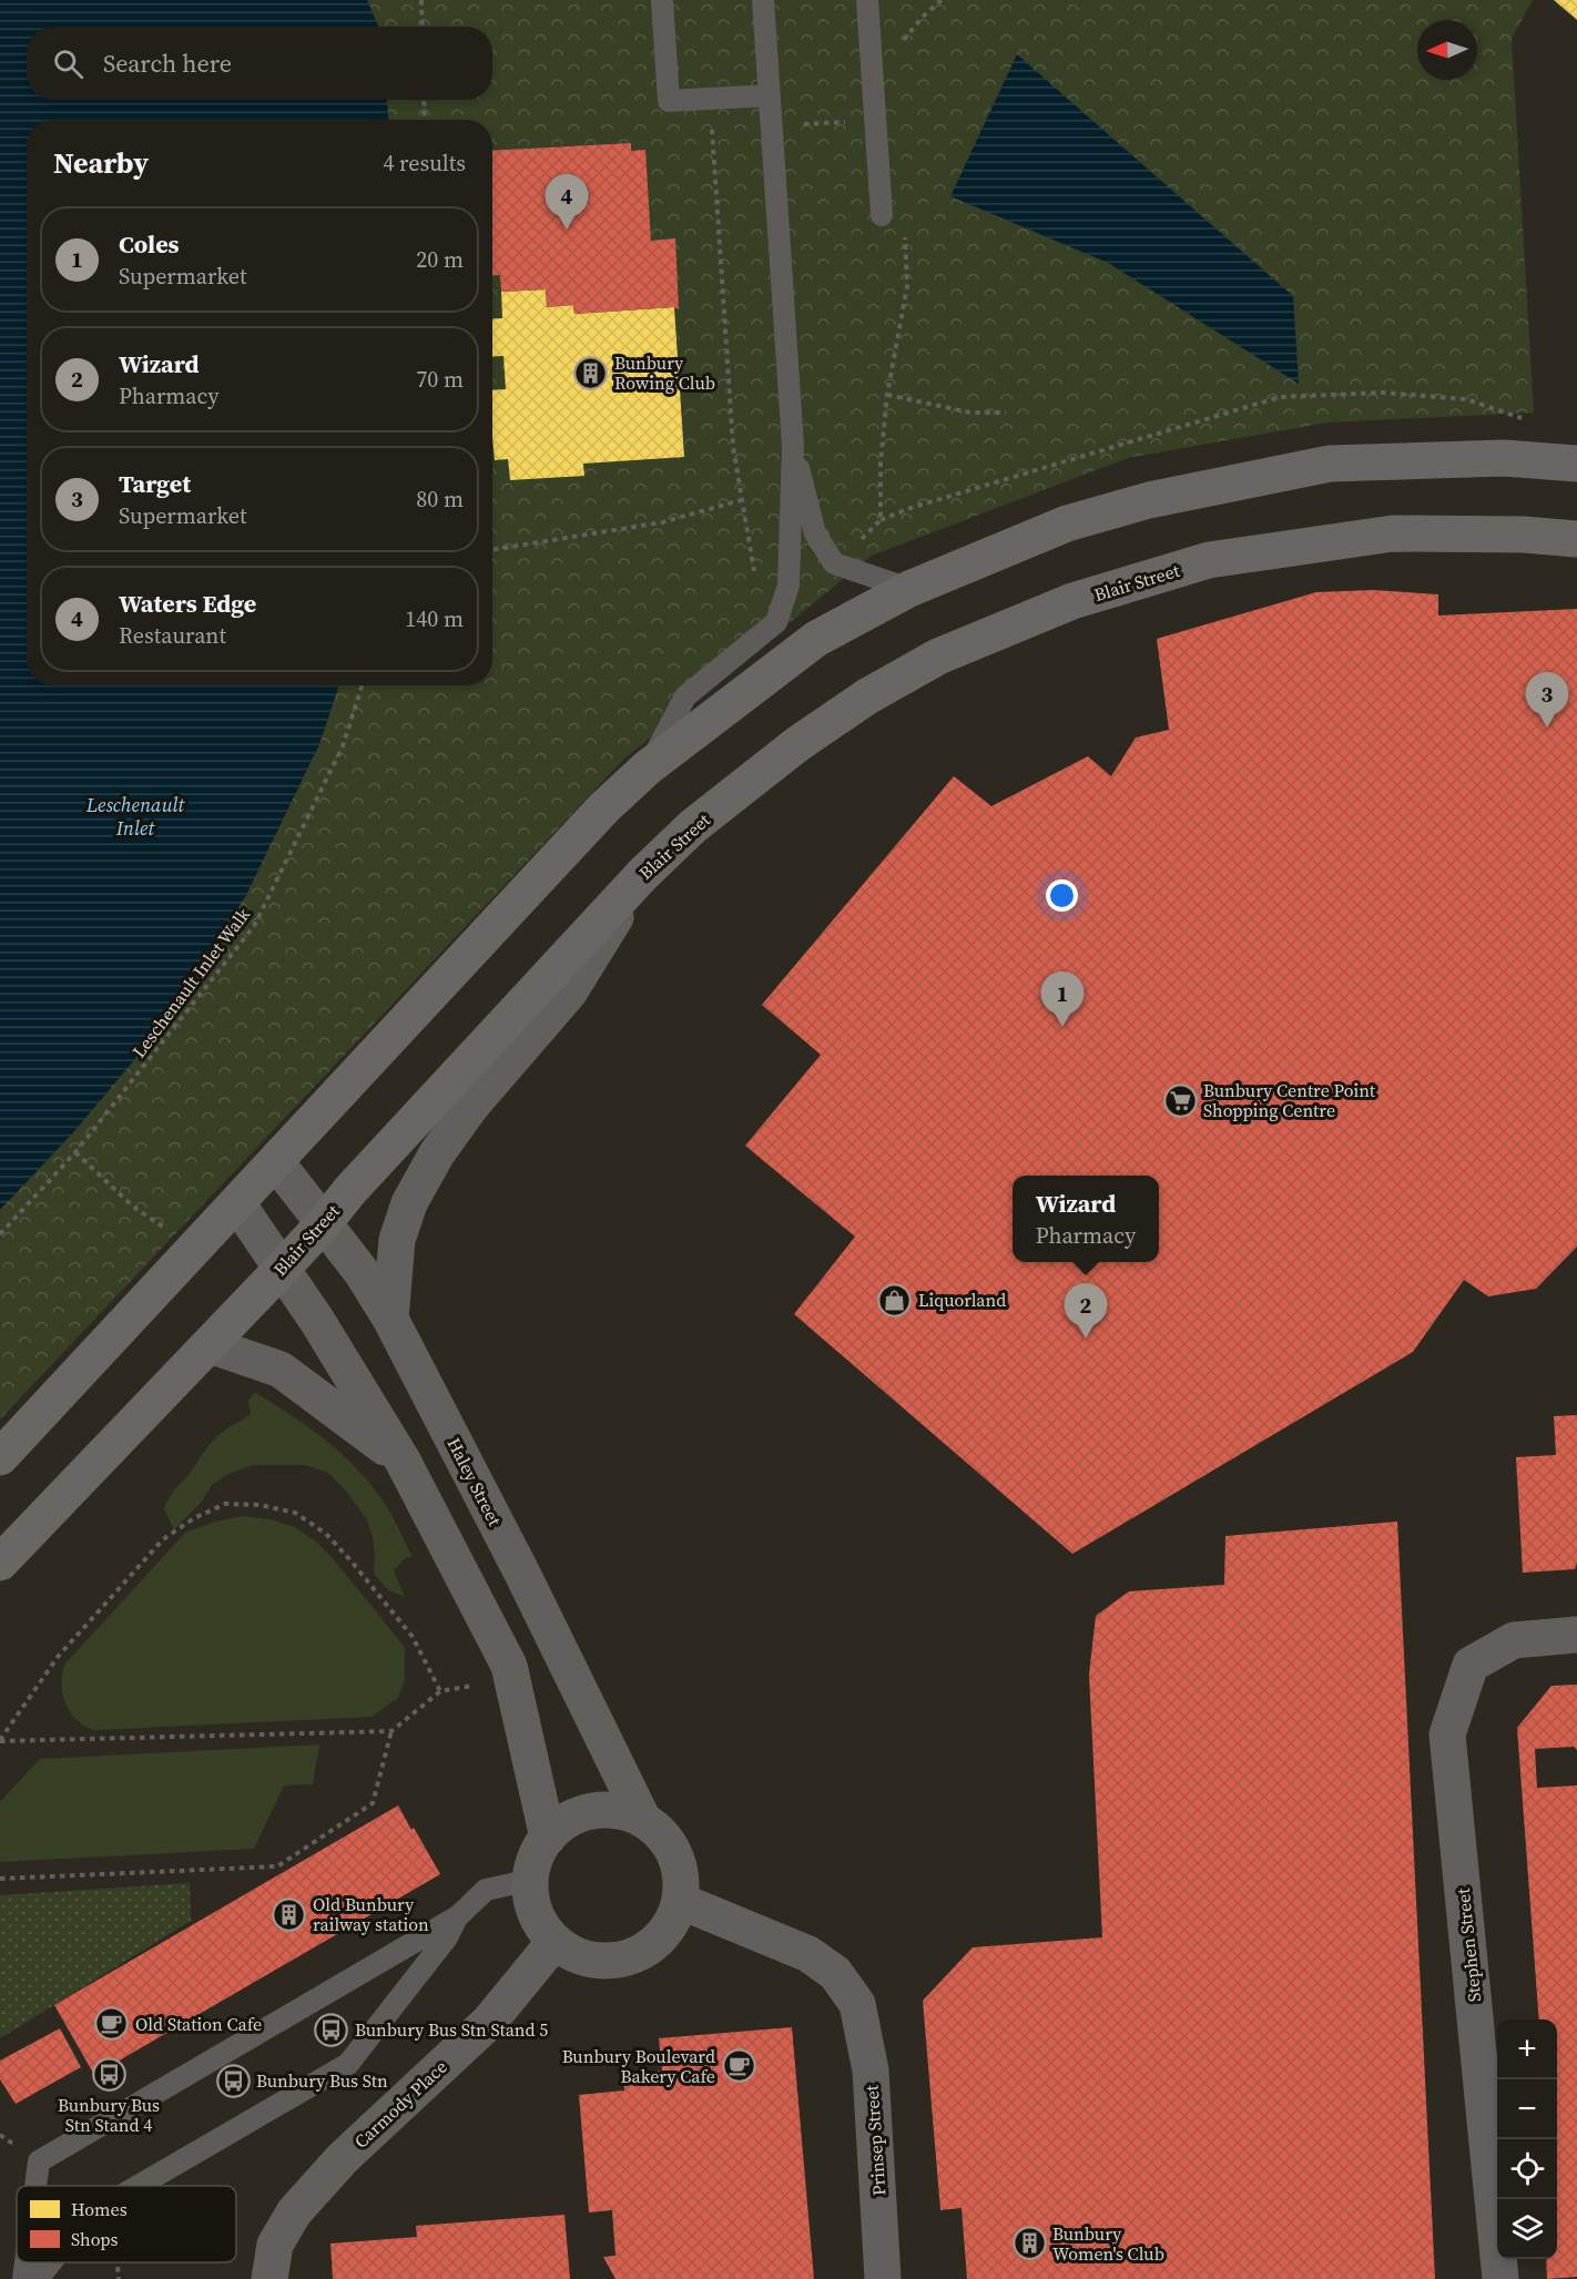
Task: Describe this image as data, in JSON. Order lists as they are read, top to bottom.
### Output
{
  "streets": {
    "main road": ["Blair Street"],
    "street": [
      "Haley Street",
      "Stephen Street",
      "Carmody Place",
      "Prinsep Street"
    ],
    "path": ["Leschenault Inlet Walk"]
  },
  "crossings": [
    ["Blair Street", "Haley Street"],
    ["Haley Street", "Carmody Place"],
    ["Haley Street", "Prinsep Street"],
    ["Carmody Place", "Prinsep Street"]
  ],
  "water": ["Leschenault Inlet"],
  "places": {
    "building": ["Bunbury Rowing Club", "Old Bunbury railway station", "Bunbury Women's Club"],
    "supermarket": ["Bunbury Centre Point Shopping Centre"],
    "shop": ["Liquorland"],
    "cafe": ["Old Station Cafe", "Bunbury Boulevard Bakery Cafe"],
    "bus stop": ["Bunbury Bus Stn Stand 5", "Bunbury Bus Stn Stand 4", "Bunbury Bus Stn"]
  },
  "legend": ["Homes", "Shops"],
  "north": "left",
  "page": {
    "search": "Search here",
    "heading": ["Nearby", "4 results"],
    "pins": [
      "4",
      "3",
      "1",
      "2"
    ],
    "list": [
      {
        "mark": "1",
        "name": "Coles",
        "note": "Supermarket",
        "value": "20 m"
      },
      {
        "mark": "2",
        "name": "Wizard",
        "note": "Pharmacy",
        "value": "70 m"
      },
      {
        "mark": "3",
        "name": "Target",
        "note": "Supermarket",
        "value": "80 m"
      },
      {
        "mark": "4",
        "name": "Waters Edge",
        "note": "Restaurant",
        "value": "140 m"
      }
    ],
    "popup": ["Wizard", "Pharmacy"],
    "map_buttons": ["+", "−"]
  }
}
